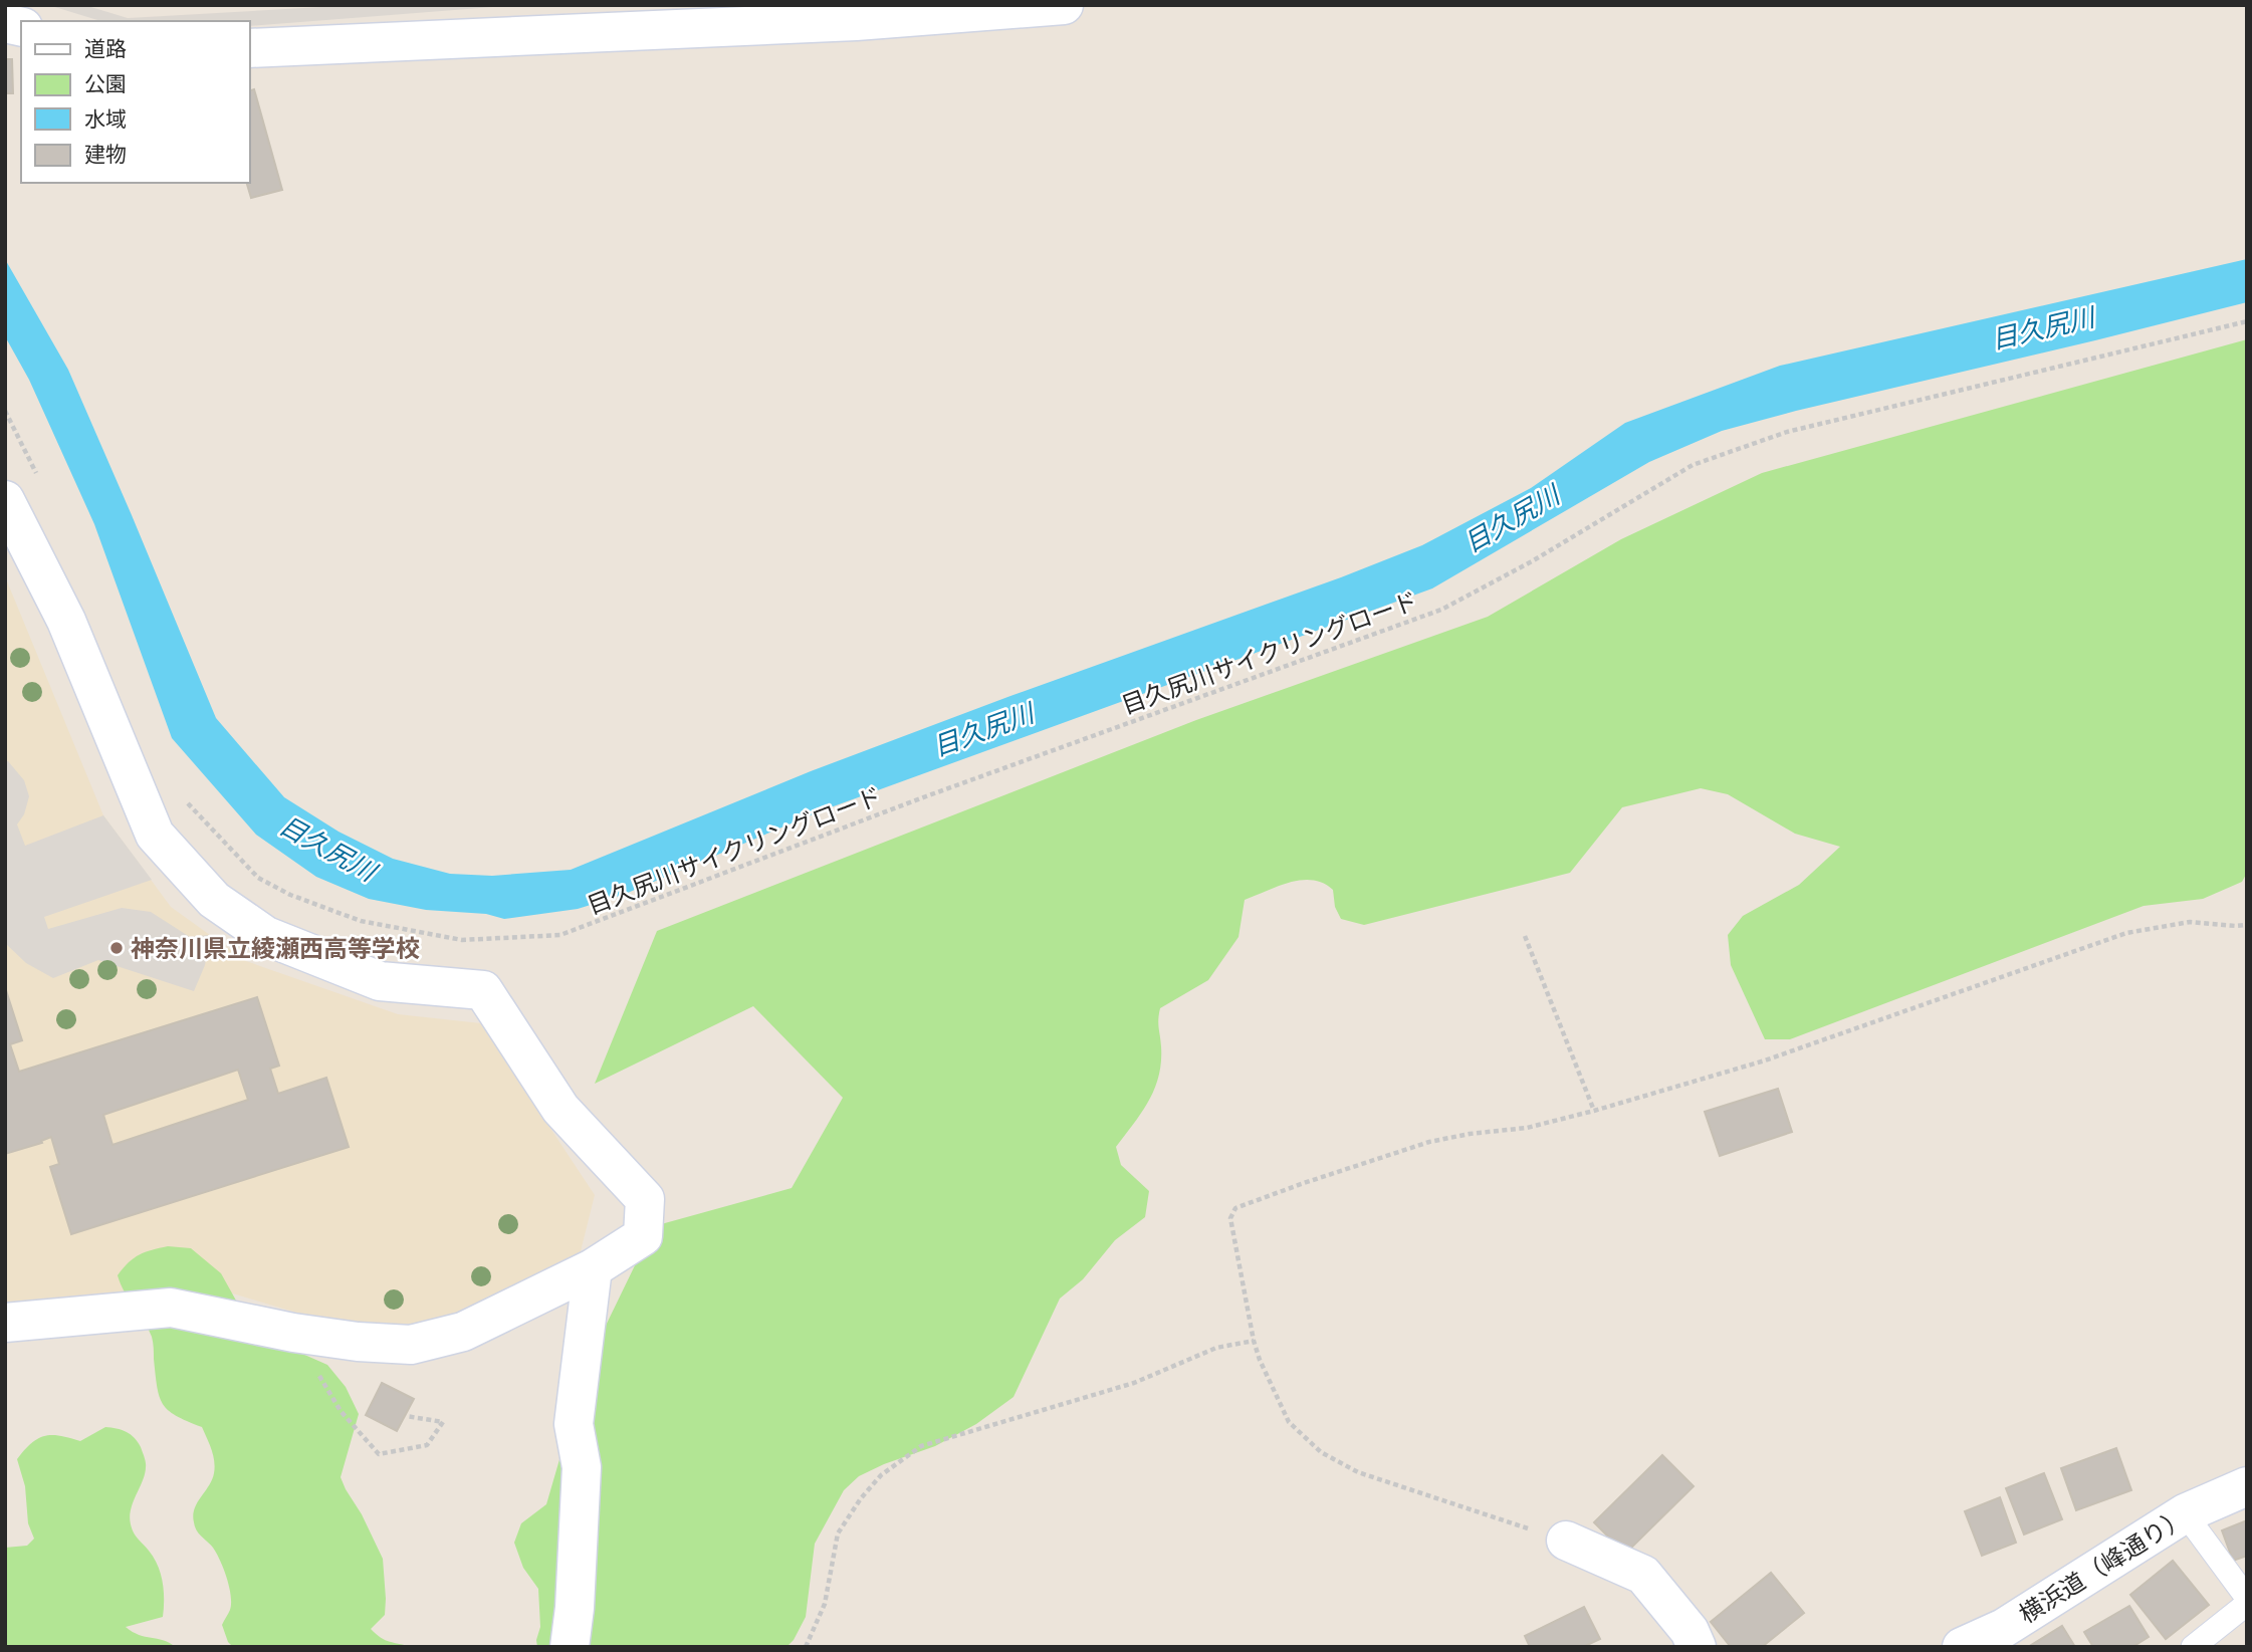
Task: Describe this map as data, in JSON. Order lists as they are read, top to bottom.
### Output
{
  "streets": {
    "street": ["横浜道（峰通り）"],
    "path": ["目久尻川サイクリングロード"]
  },
  "water": ["目久尻川"],
  "places": ["神奈川県立綾瀬西高等学校"],
  "legend": [
    "道路",
    "公園",
    "水域",
    "建物"
  ]
}
